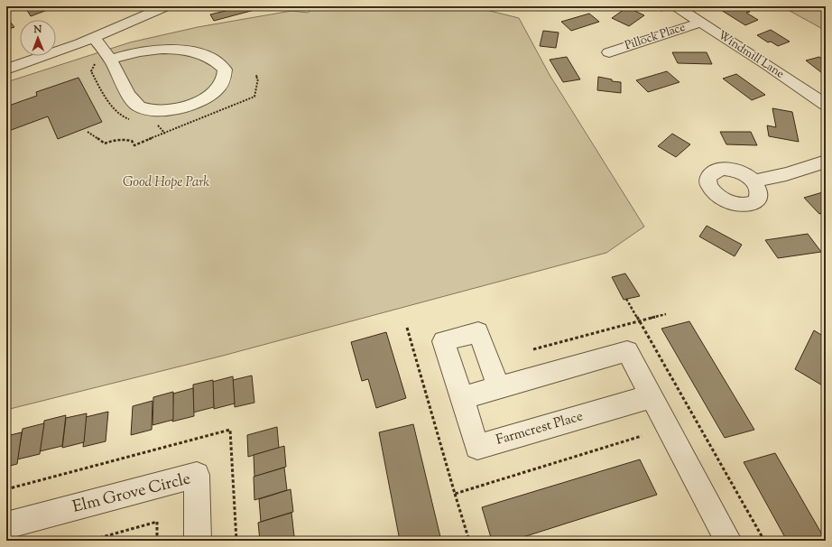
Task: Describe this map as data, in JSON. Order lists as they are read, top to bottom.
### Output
{
  "streets": {
    "street": [
      "Pillock Place",
      "Windmill Lane",
      "Farmcrest Place",
      "Elm Grove Circle"
    ]
  },
  "crossings": [
    ["Pillock Place", "Windmill Lane"]
  ],
  "parks": ["Good Hope Park"],
  "north": "top"
}
